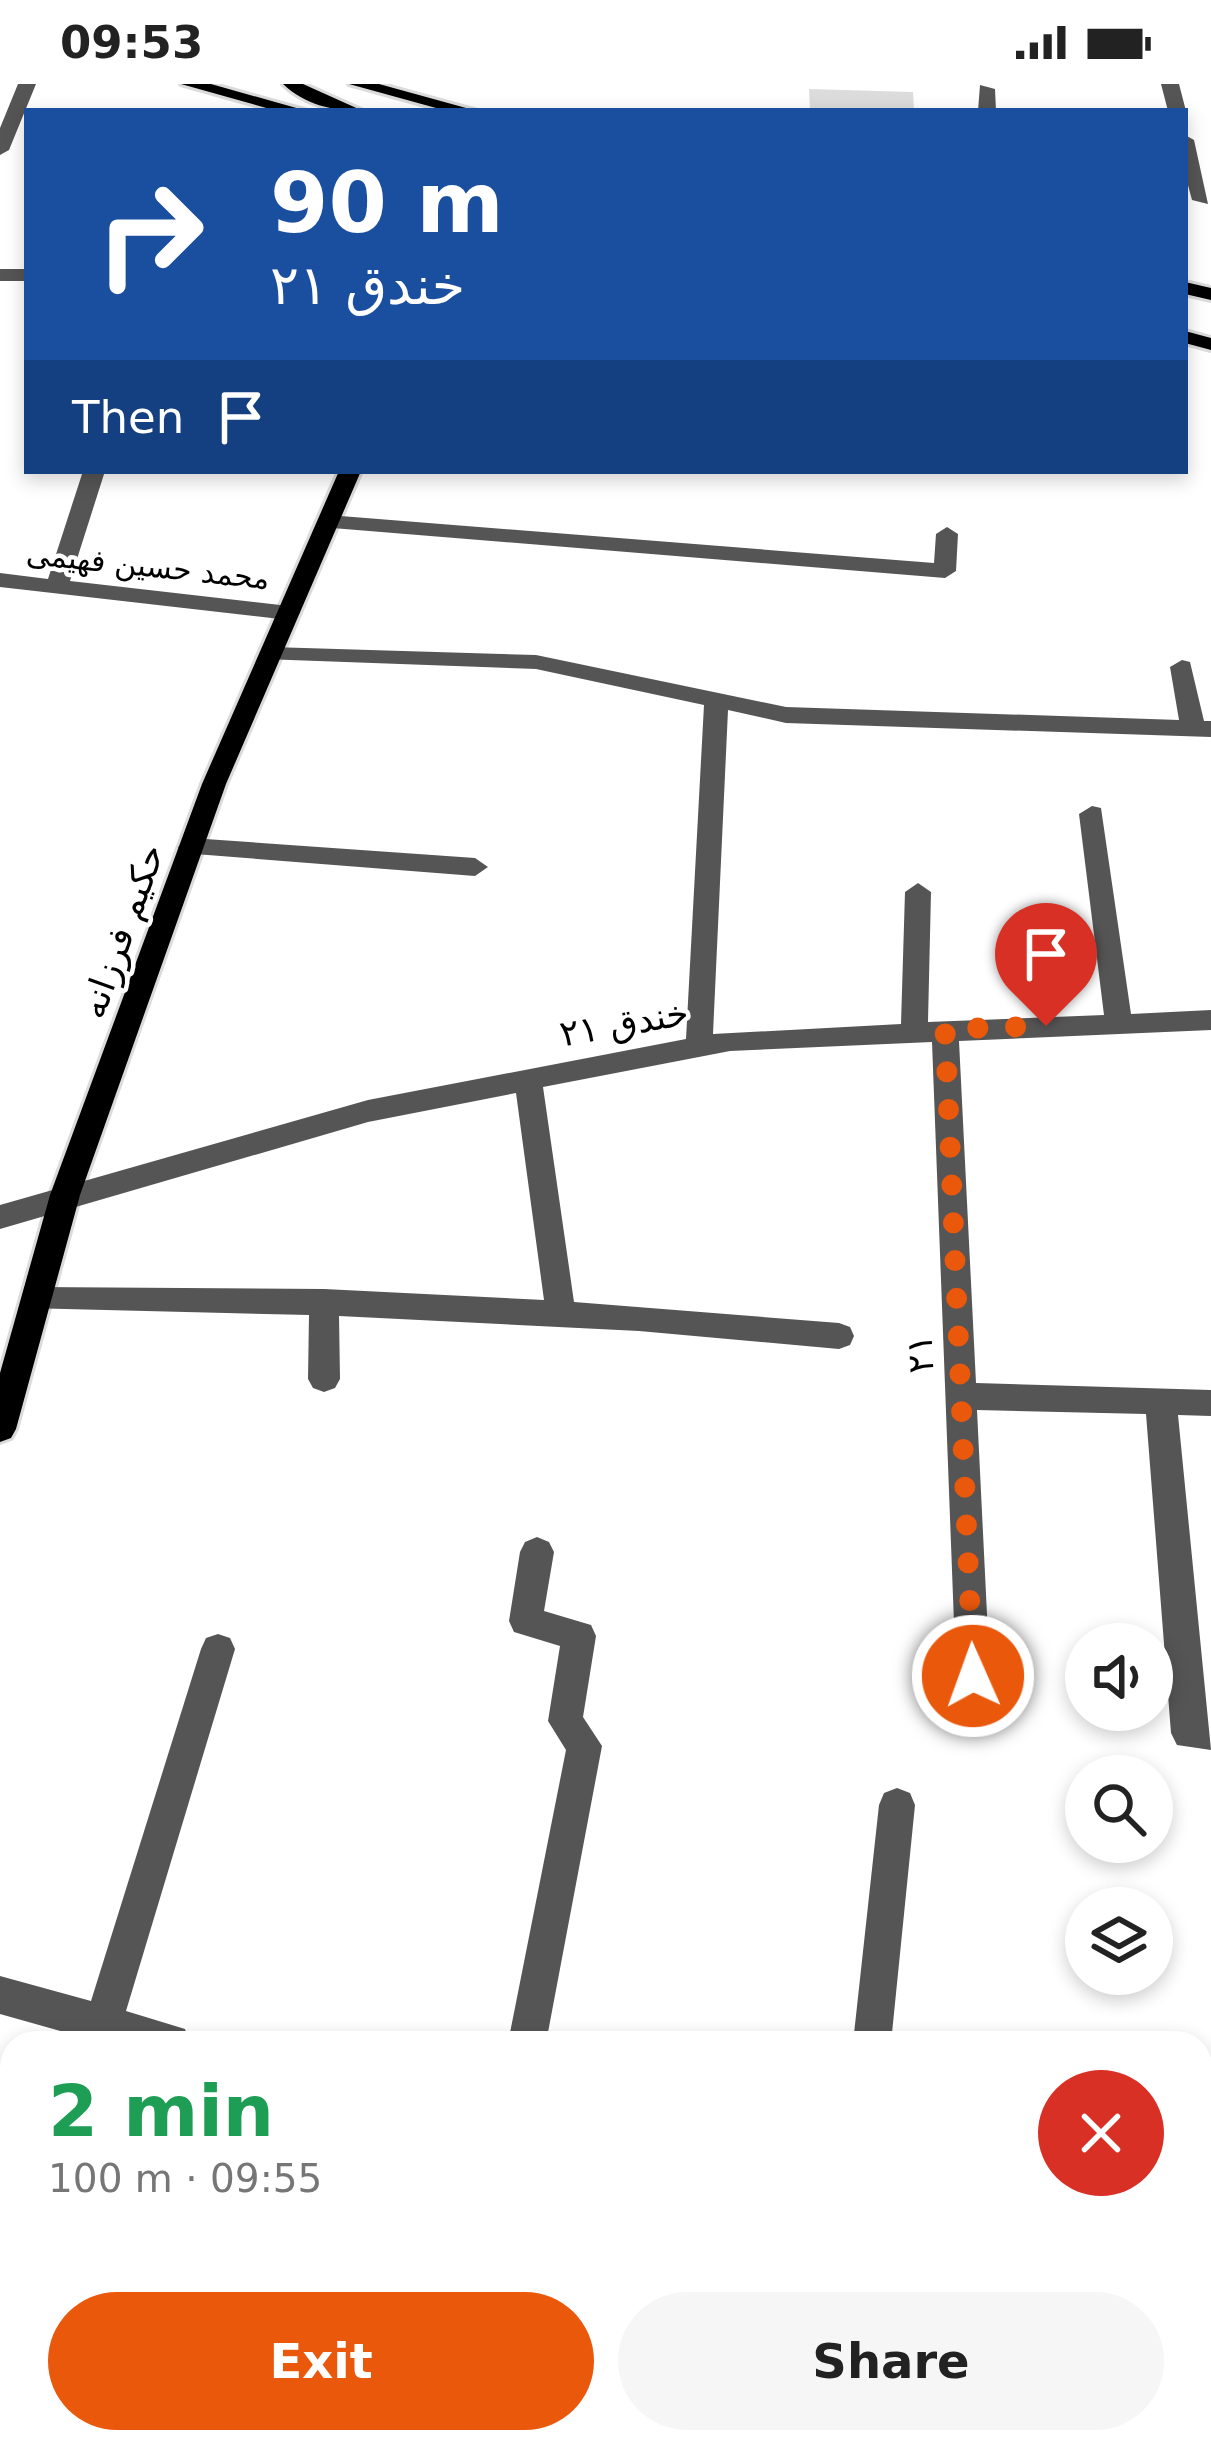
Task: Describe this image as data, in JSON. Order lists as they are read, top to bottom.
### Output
{
  "streets": {
    "main road": ["حکیم فرزانه"],
    "street": ["محمد حسین فهیمی", "۲۱ خندق", "۲۱"]
  },
  "crossings": [
    ["محمد حسین فهیمی", "حکیم فرزانه"],
    ["حکیم فرزانه", "۲۱ خندق"],
    ["۲۱ خندق", "۲۱"]
  ],
  "page": {
    "status": "09:53",
    "turn": ["90 m", "۲۱ خندق"],
    "then": "Then",
    "heading": ["2 min", "100 m · 09:55"],
    "buttons": ["Exit", "Share"]
  }
}
